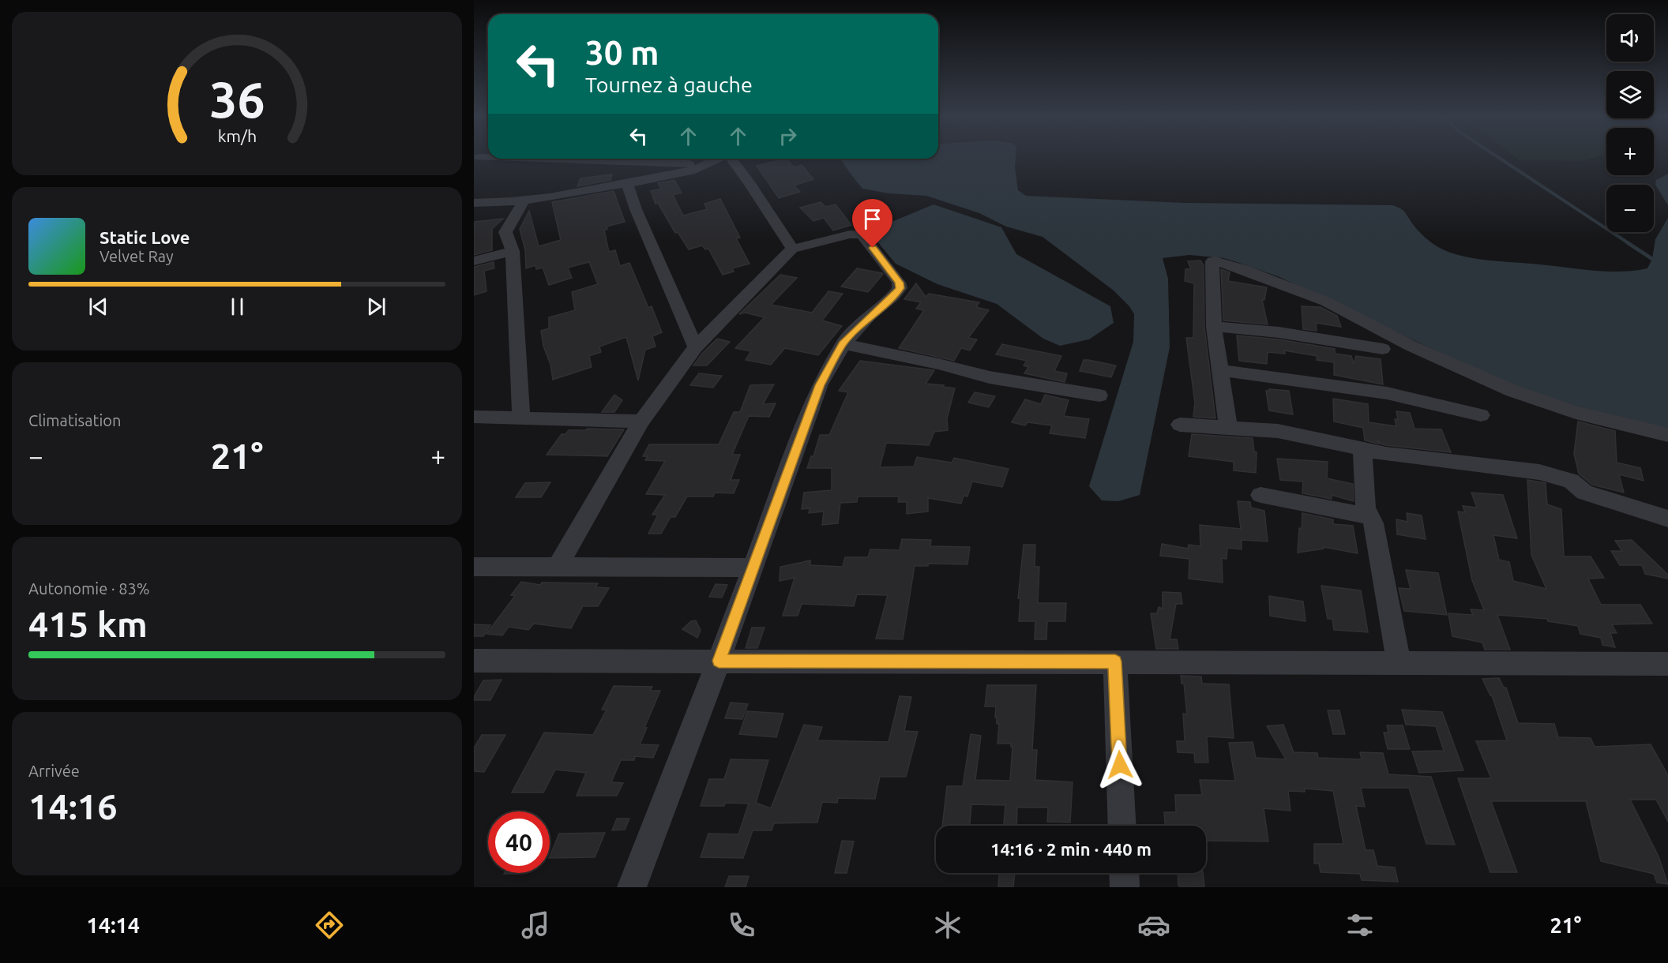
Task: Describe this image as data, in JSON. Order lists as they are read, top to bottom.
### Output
{
  "page": {
    "map_buttons": ["+", "−"],
    "turn": ["30 m", "Tournez à gauche"],
    "song": ["Static Love", "Velvet Ray"],
    "tile": [
      "Climatisation",
      ["Autonomie · 83%", "415 km"],
      ["Arrivée", "14:16"]
    ],
    "heat": ["−", "21°", "+"],
    "limit": "40",
    "trip": "14:16 · 2 min · 440 m",
    "tabs": ["14:14", "21°"],
    "gauge": ["36", "km/h"]
  }
}
